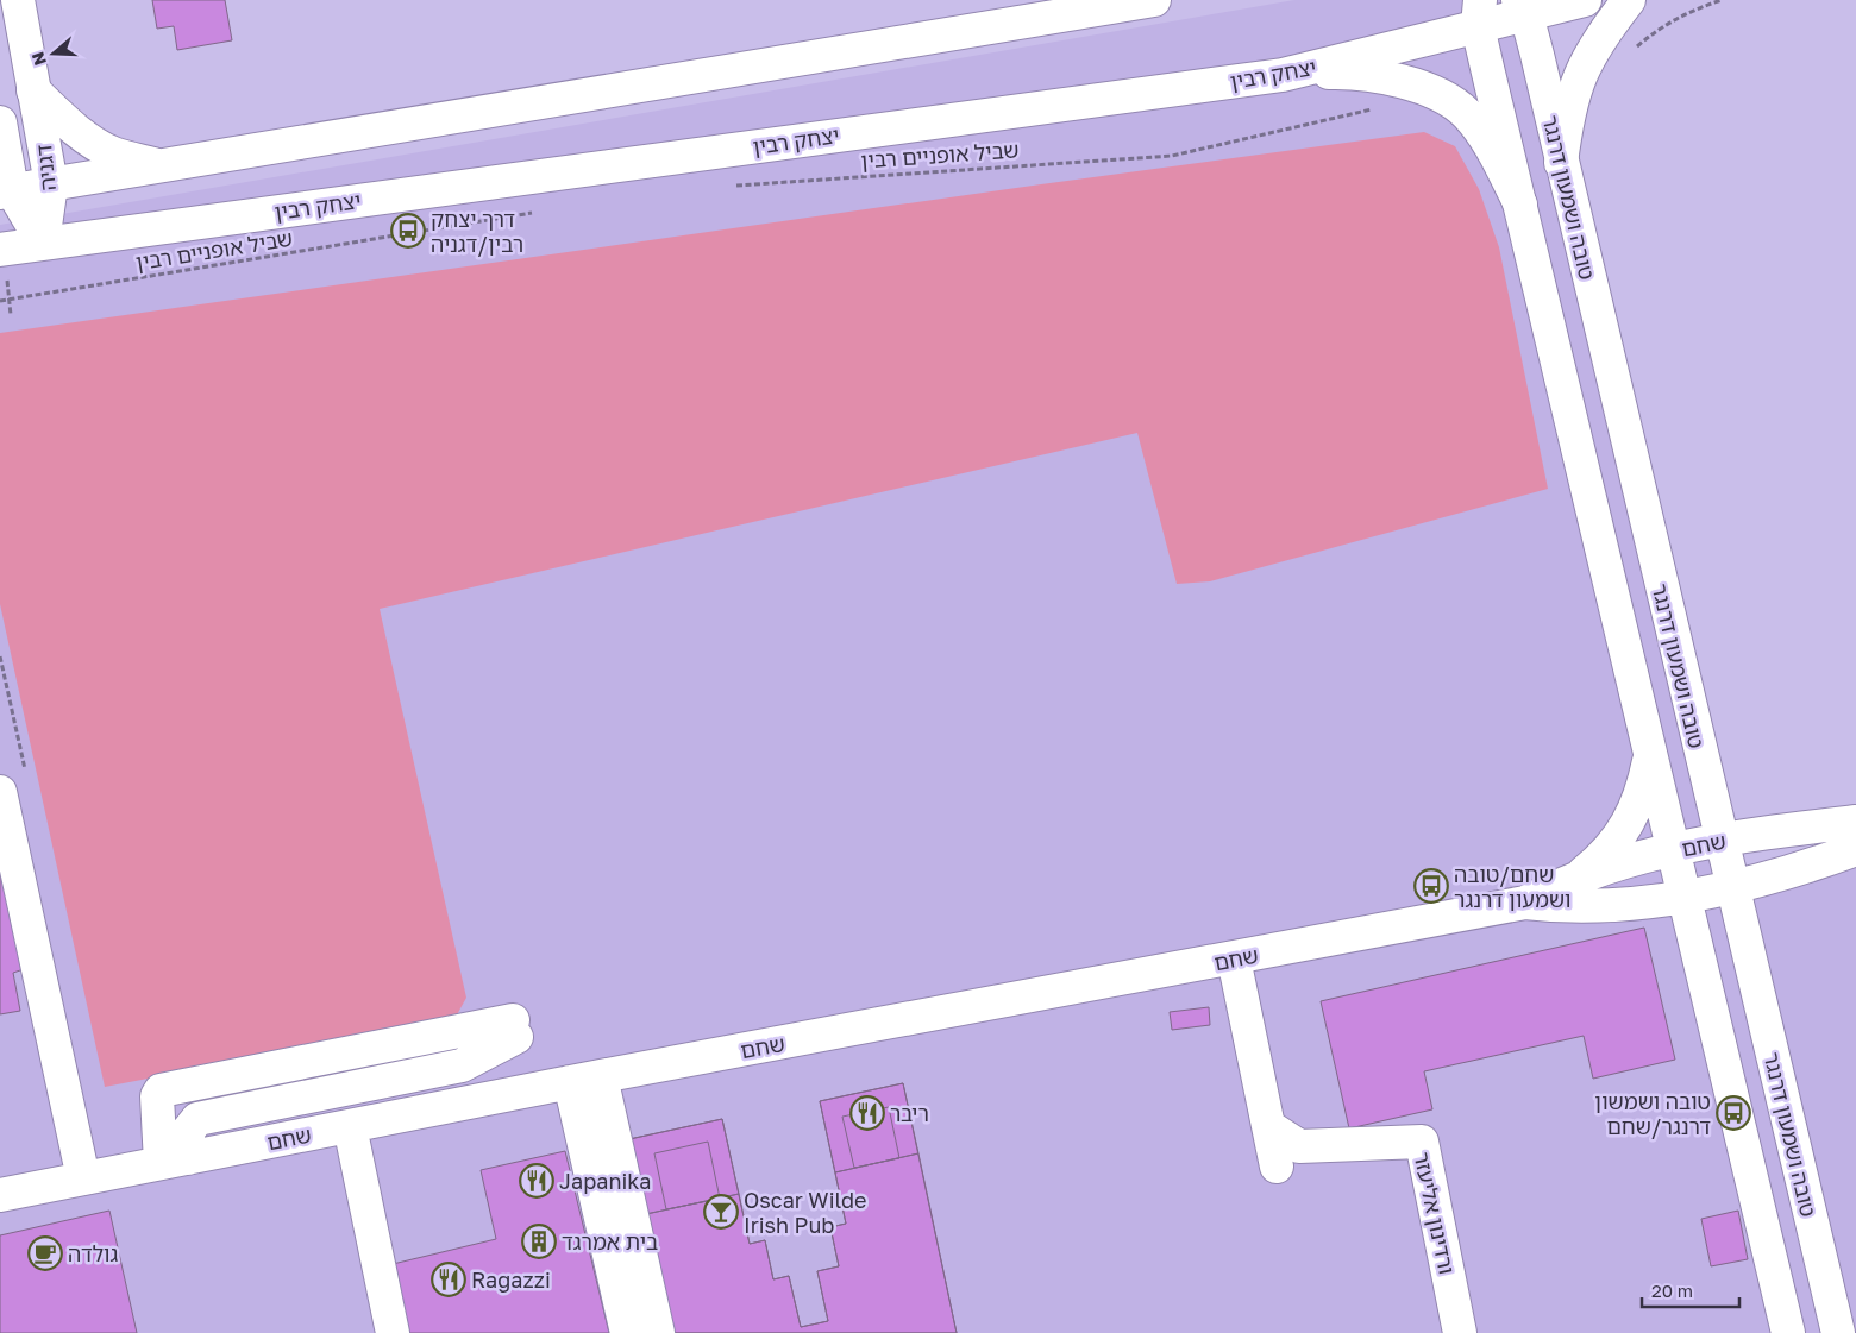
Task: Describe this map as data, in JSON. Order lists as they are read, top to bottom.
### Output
{
  "streets": {
    "street": [
      "יצחק רבין",
      "דגניה",
      "טובה ושמעון דרנגר",
      "שחם",
      "ורדינון אליעזר"
    ],
    "path": ["שביל אופניים רבין"]
  },
  "crossings": [
    ["יצחק רבין", "דגניה"],
    ["יצחק רבין", "טובה ושמעון דרנגר"],
    ["טובה ושמעון דרנגר", "שחם"]
  ],
  "places": {
    "bus stop": ["דרך יצחק רבין/דגניה", "שחם/טובה ושמעון דרנגר", "טובה ושמשון דרנגר/שחם"],
    "restaurant": ["ריבר", "Japanika", "Ragazzi"],
    "bar": ["Oscar Wilde Irish Pub"],
    "building": ["בית אמרגד"],
    "cafe": ["גולדה"]
  },
  "scale_bar": "20 m",
  "north": "left"
}
